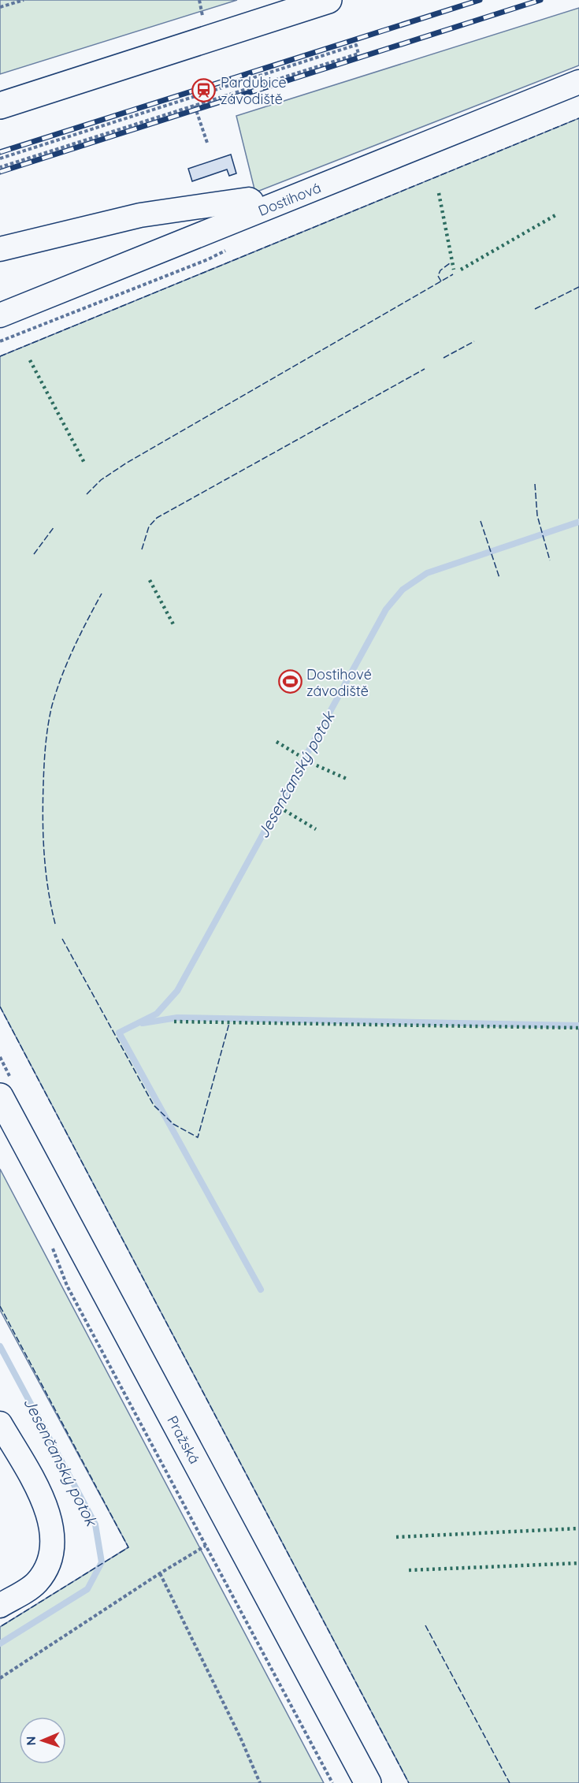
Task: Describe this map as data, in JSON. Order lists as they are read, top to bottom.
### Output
{
  "streets": {
    "main road": ["Pražská"],
    "street": ["Dostihová"]
  },
  "water": ["Jesenčanský potok"],
  "places": {
    "station": ["Pardubice závodiště"],
    "sports": ["Dostihové závodiště"]
  },
  "north": "left"
}
